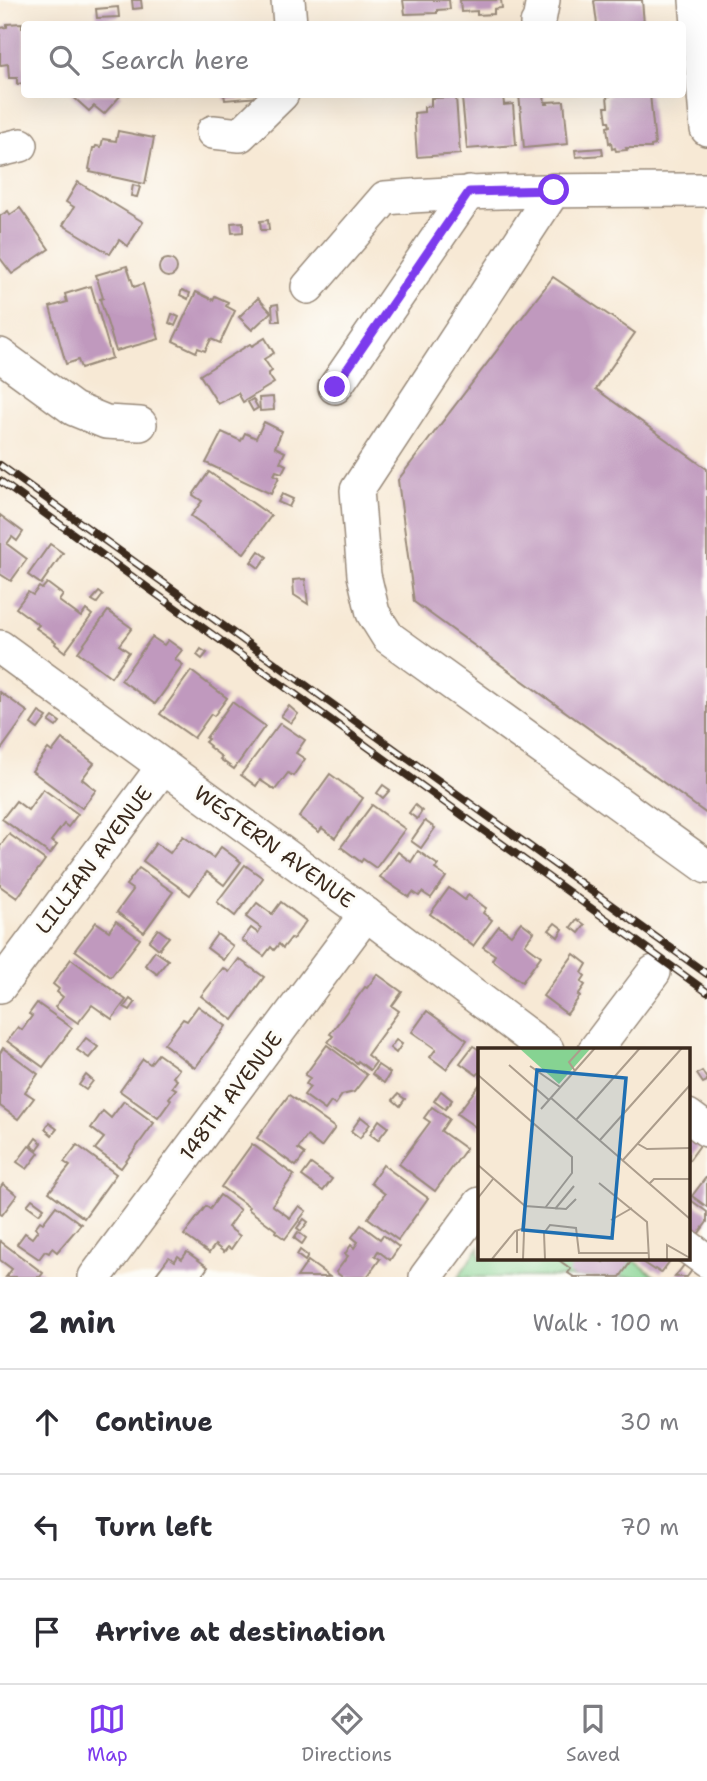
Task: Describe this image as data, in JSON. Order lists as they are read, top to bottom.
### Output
{
  "streets": {
    "street": ["WESTERN AVENUE", "LILLIAN AVENUE", "148TH AVENUE"]
  },
  "crossings": [
    ["WESTERN AVENUE", "LILLIAN AVENUE"],
    ["WESTERN AVENUE", "148TH AVENUE"]
  ],
  "page": {
    "search": "Search here",
    "heading": ["2 min", "Walk · 100 m"],
    "list": [
      ["Continue", "30 m"],
      ["Turn left", "70 m"],
      "Arrive at destination"
    ],
    "nav": ["Map", "Directions", "Saved"]
  }
}
